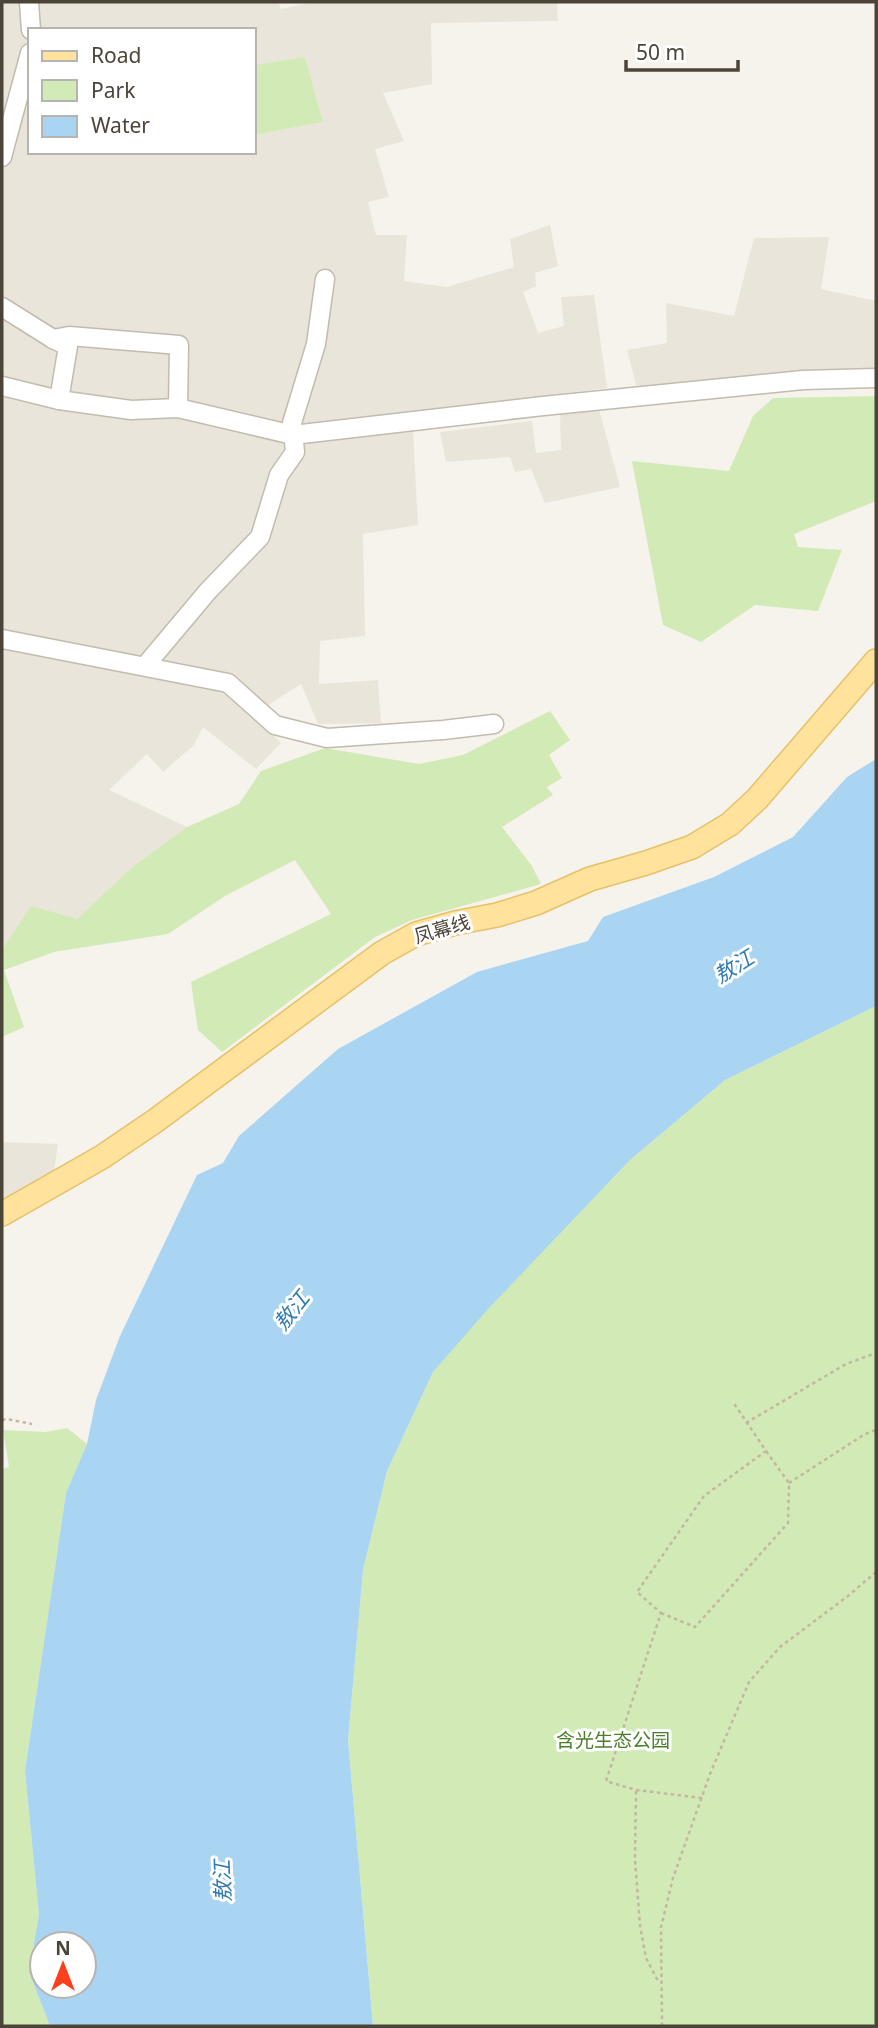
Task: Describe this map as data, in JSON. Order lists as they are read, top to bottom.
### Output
{
  "streets": {
    "main road": ["凤幕线"]
  },
  "water": ["敖江"],
  "parks": ["含光生态公园"],
  "legend": ["Road", "Park", "Water"],
  "scale_bar": "50 m",
  "north": "top"
}
